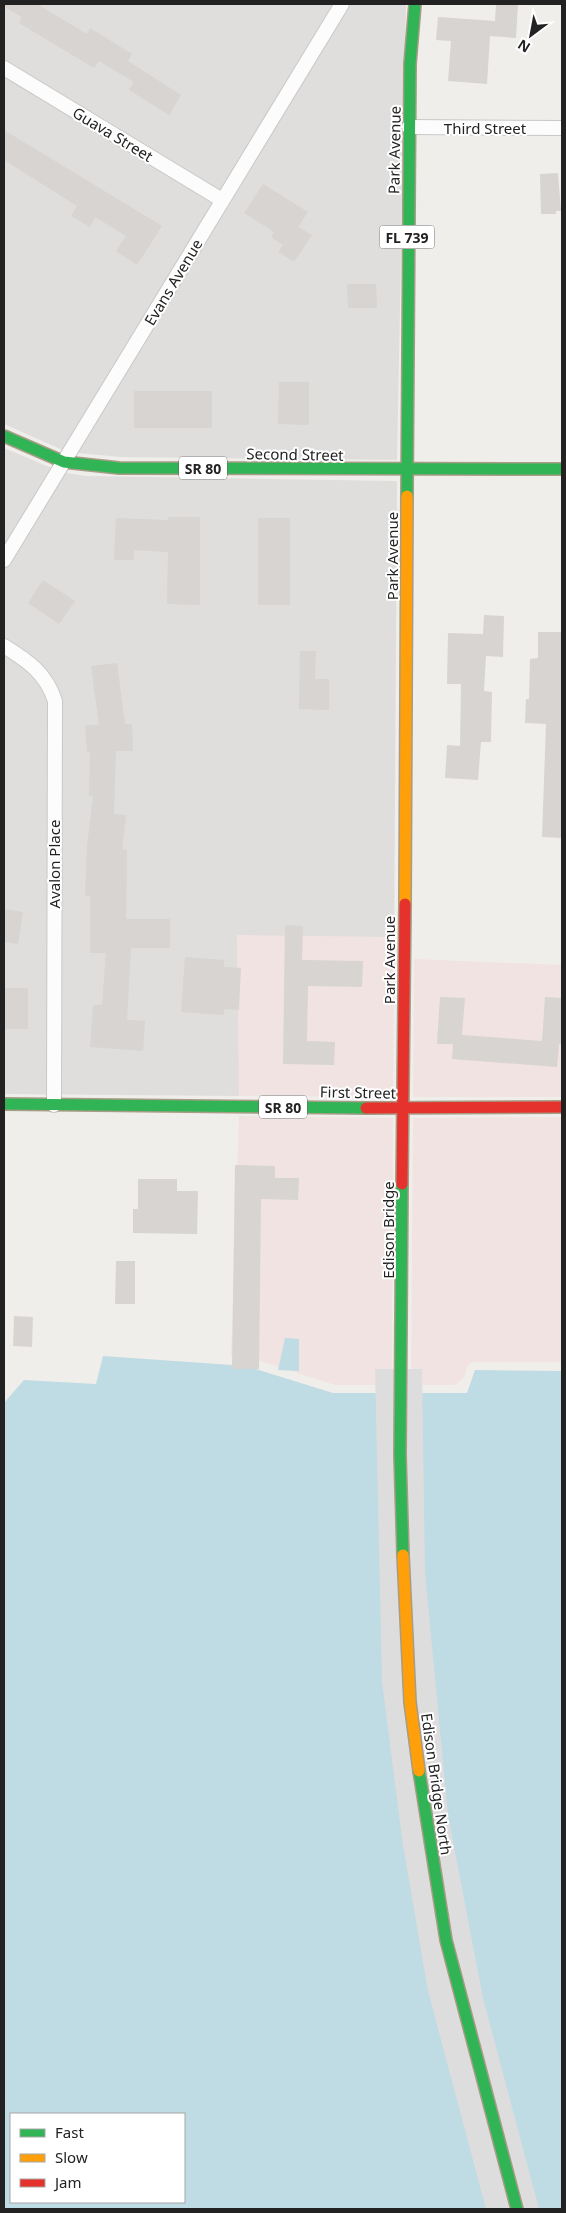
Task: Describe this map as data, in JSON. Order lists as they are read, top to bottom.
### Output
{
  "streets": {
    "main road": [
      "Park Avenue",
      "FL 739",
      "Second Street",
      "SR 80",
      "First Street",
      "Edison Bridge",
      "Edison Bridge North"
    ],
    "street": [
      "Third Street",
      "Guava Street",
      "Evans Avenue",
      "Avalon Place"
    ]
  },
  "crossings": [
    ["Third Street", "Park Avenue"],
    ["Guava Street", "Evans Avenue"],
    ["Park Avenue", "Second Street"],
    ["Park Avenue", "First Street"],
    ["Park Avenue", "Edison Bridge"],
    ["Evans Avenue", "Second Street"],
    ["Avalon Place", "First Street"],
    ["First Street", "Edison Bridge"],
    ["Edison Bridge", "Edison Bridge North"]
  ],
  "legend": ["Fast", "Slow", "Jam"],
  "north": "bottom left"
}
